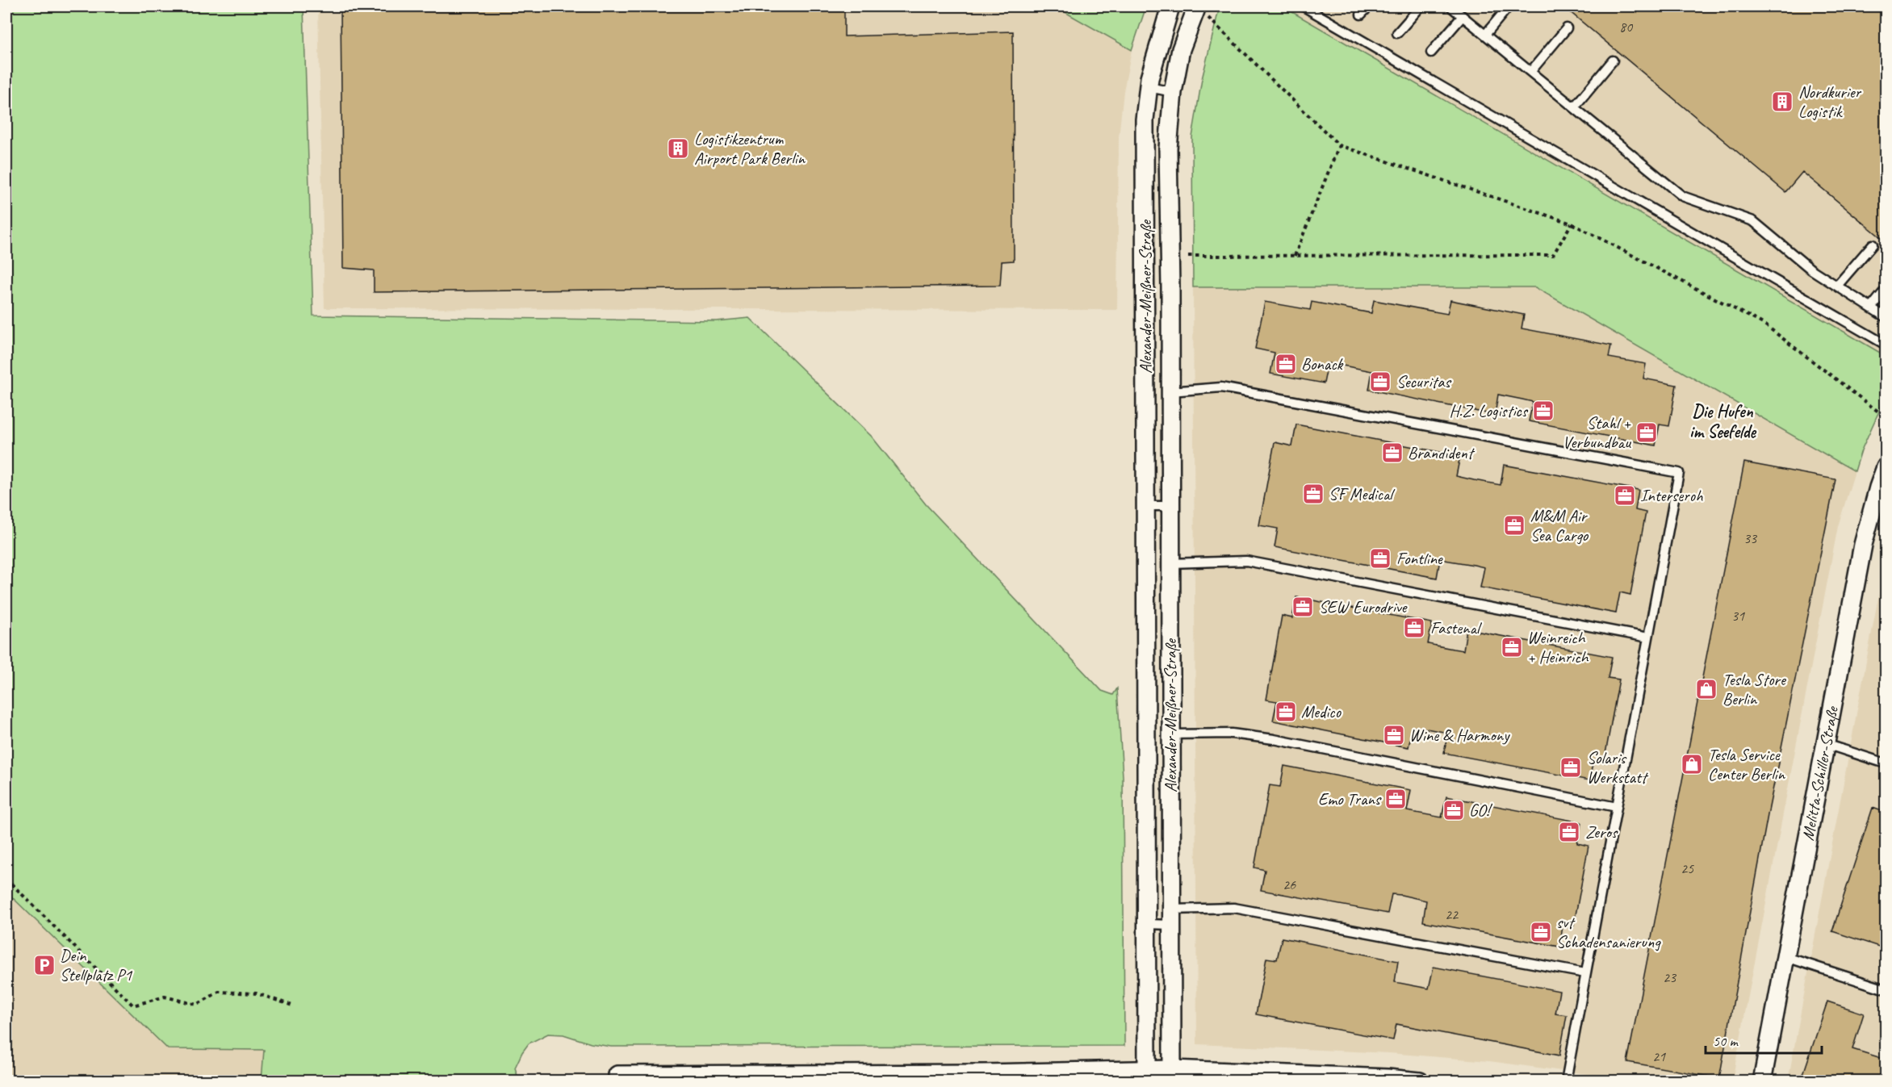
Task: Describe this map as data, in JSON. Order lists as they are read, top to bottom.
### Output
{
  "streets": {
    "street": ["Alexander-Meißner-Straße", "Melitta-Schiller-Straße"]
  },
  "districts": ["Die Hufen im Seefelde"],
  "places": {
    "building": ["Nordkurier Logistik", "Logistikzentrum Airport Park Berlin"],
    "office": [
      "Bonack",
      "Securitas",
      "H.Z. Logistics",
      "Stahl + Verbundbau",
      "Brandident",
      "SF Medical",
      "Interseroh",
      "M&M Air Sea Cargo",
      "Fontline",
      "SEW Eurodrive",
      "Fastenal",
      "Weinreich + Heinrich",
      "Medico",
      "Wine & Harmony",
      "Solaris Werkstatt",
      "Emo Trans",
      "GO!",
      "Zeros",
      "svt Schadensanierung"
    ],
    "shop": ["Tesla Store Berlin", "Tesla Service Center Berlin"],
    "parking": ["Dein Stellplatz P1"]
  },
  "house_numbers": [
    "80",
    "33",
    "31",
    "25",
    "26",
    "22",
    "23",
    "21"
  ],
  "scale_bar": "50 m"
}
